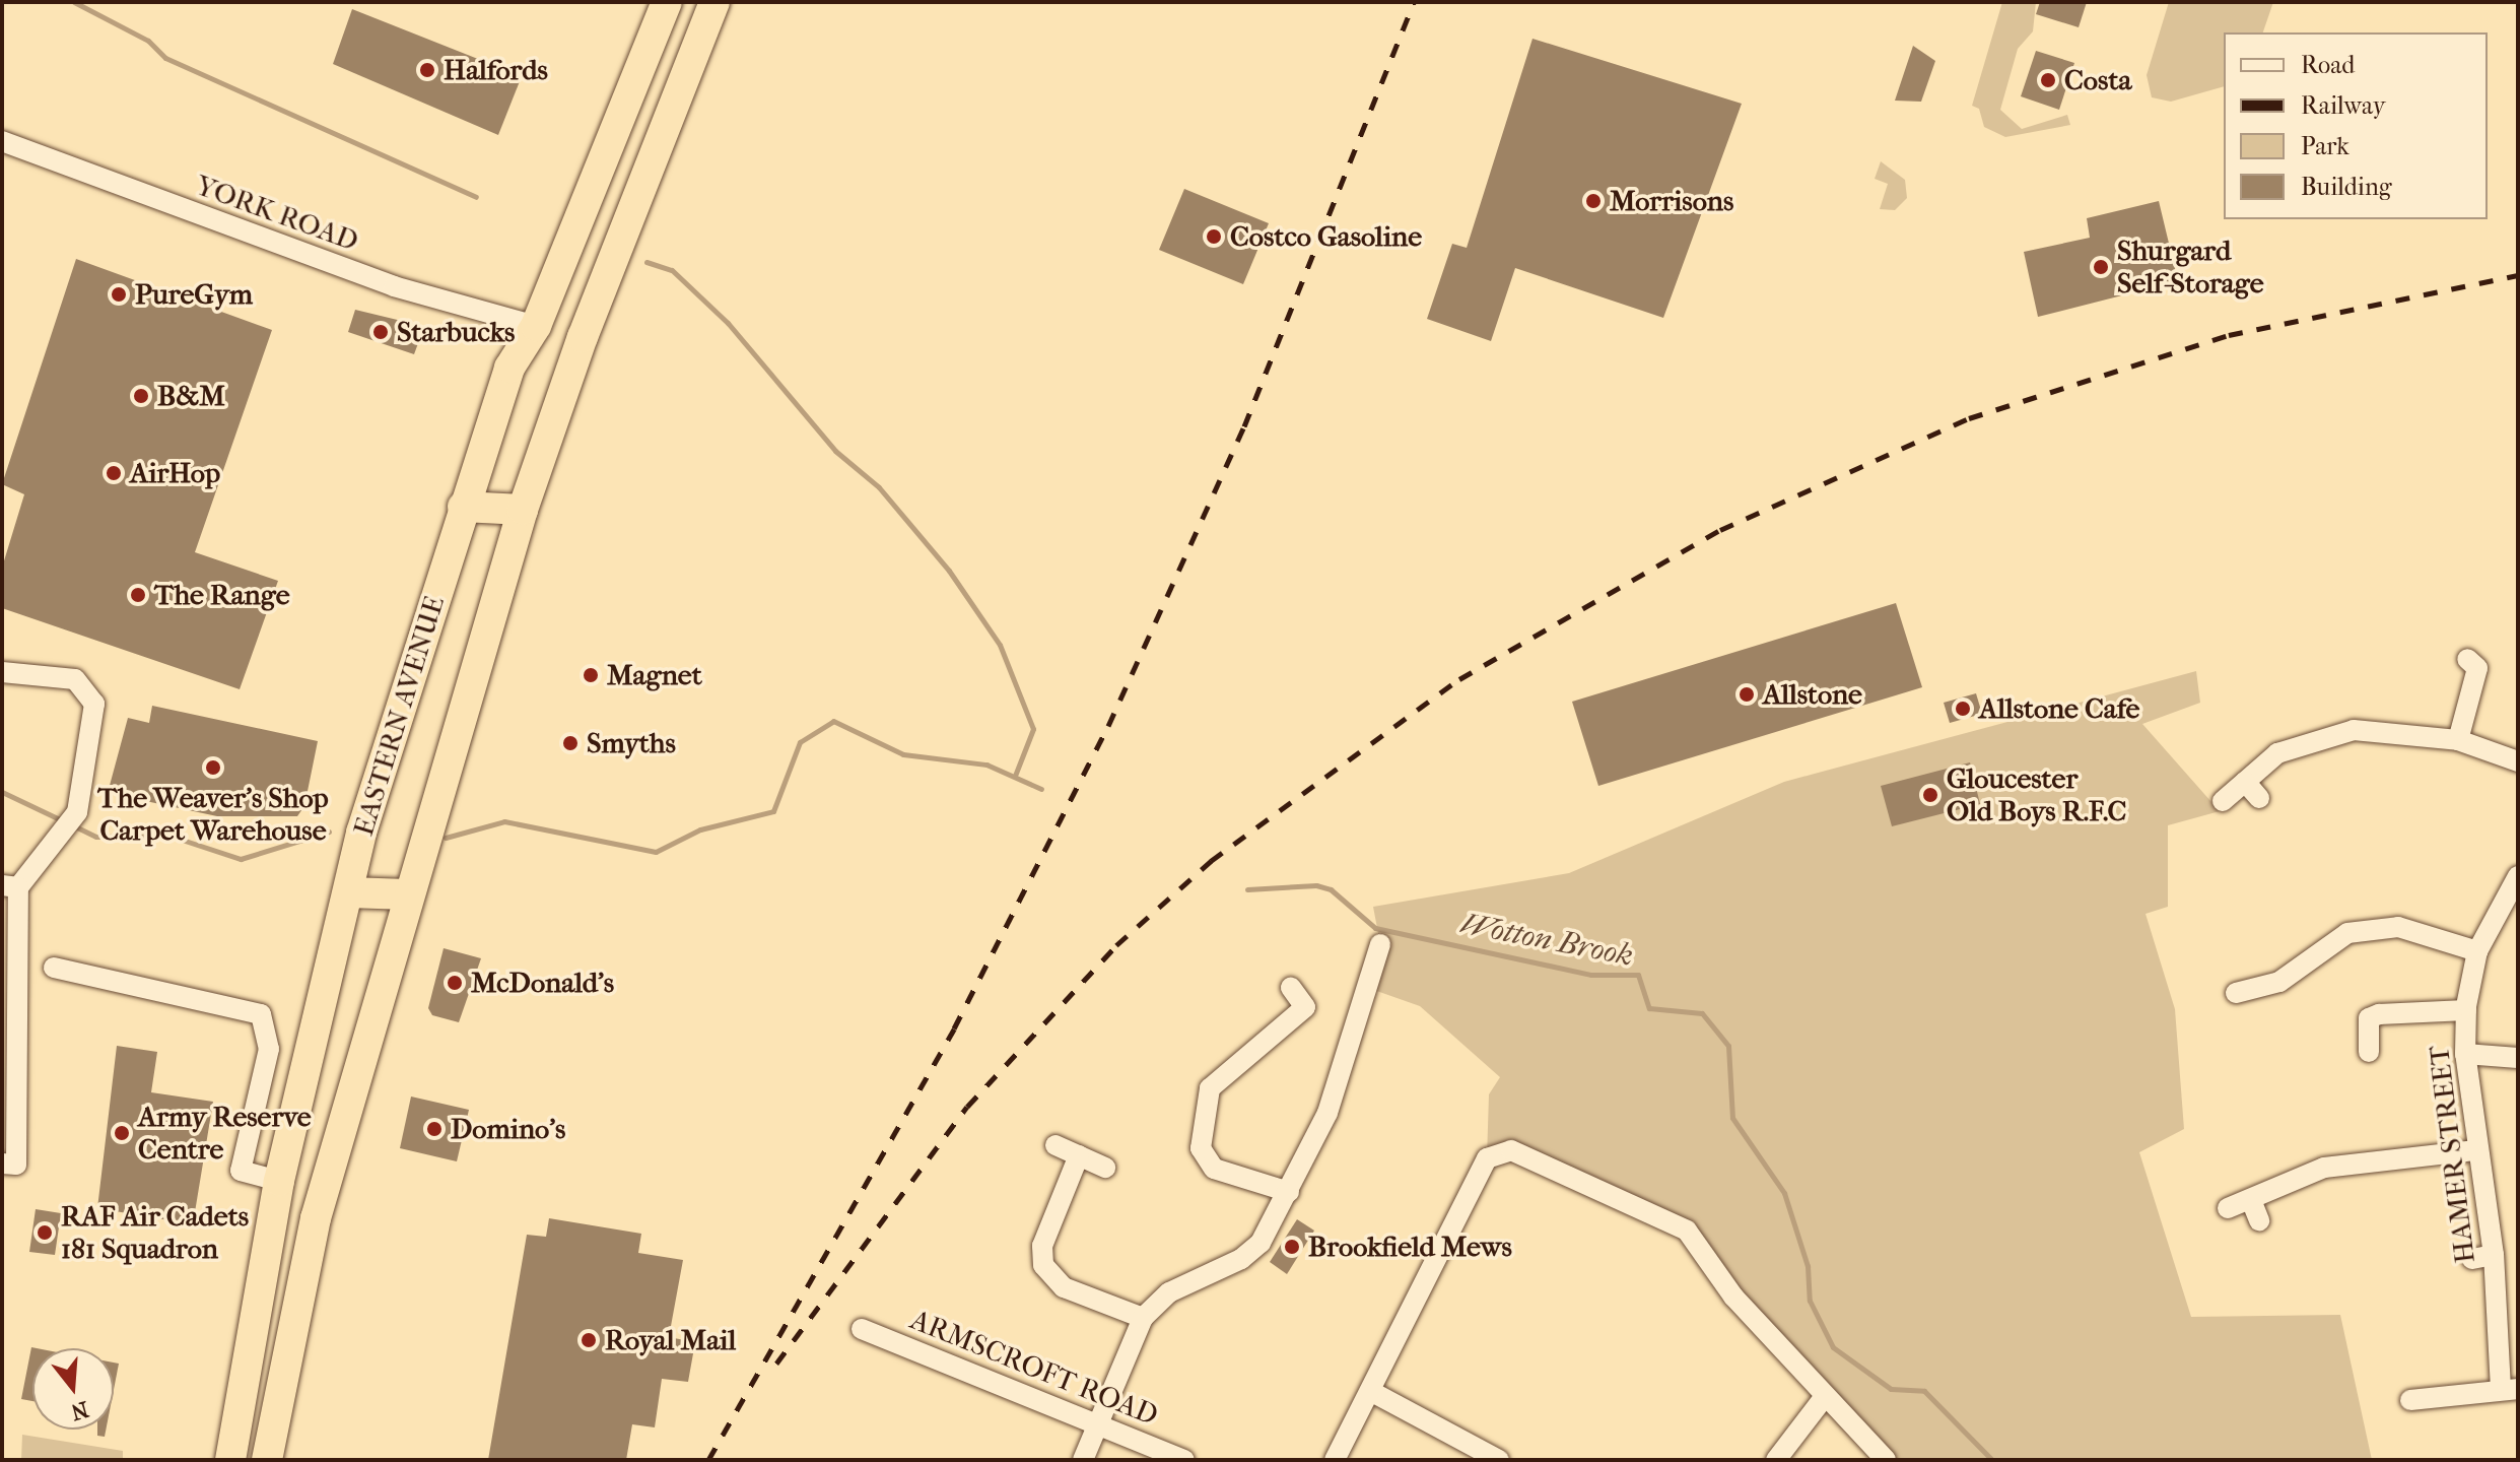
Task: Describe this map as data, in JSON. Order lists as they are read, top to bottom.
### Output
{
  "streets": {
    "highway": ["EASTERN AVENUE"],
    "street": ["YORK ROAD", "HAMER STREET", "ARMSCROFT ROAD"]
  },
  "crossings": [
    ["YORK ROAD", "EASTERN AVENUE"]
  ],
  "water": ["Wotton Brook"],
  "places": [
    "Halfords",
    "Costa",
    "Morrisons",
    "Costco Gasoline",
    "Shurgard Self-Storage",
    "PureGym",
    "Starbucks",
    "B&M",
    "AirHop",
    "The Range",
    "Magnet",
    "Allstone",
    "Allstone Cafe",
    "Smyths",
    "The Weaver's Shop Carpet Warehouse",
    "Gloucester Old Boys R.F.C",
    "McDonald's",
    "Domino's",
    "Army Reserve Centre",
    "RAF Air Cadets 181 Squadron",
    "Brookfield Mews",
    "Royal Mail"
  ],
  "legend": [
    "Road",
    "Railway",
    "Park",
    "Building"
  ],
  "north": "bottom"
}
